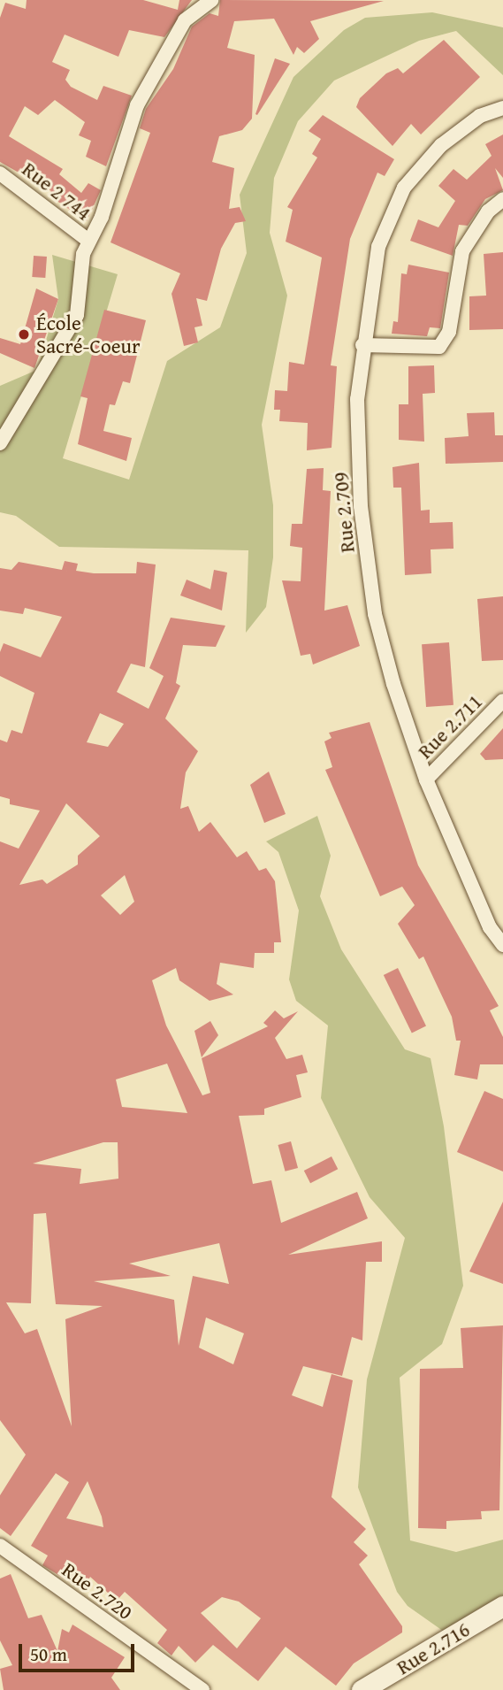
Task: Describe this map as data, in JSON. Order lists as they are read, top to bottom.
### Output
{
  "streets": {
    "main road": ["Rue 2.716"],
    "street": [
      "Rue 2 744",
      "Rue 2.709",
      "Rue 2.711",
      "Rue 2.720"
    ]
  },
  "crossings": [
    ["Rue 2.709", "Rue 2.711"]
  ],
  "places": ["École Sacré-Coeur"],
  "scale_bar": "50 m"
}
